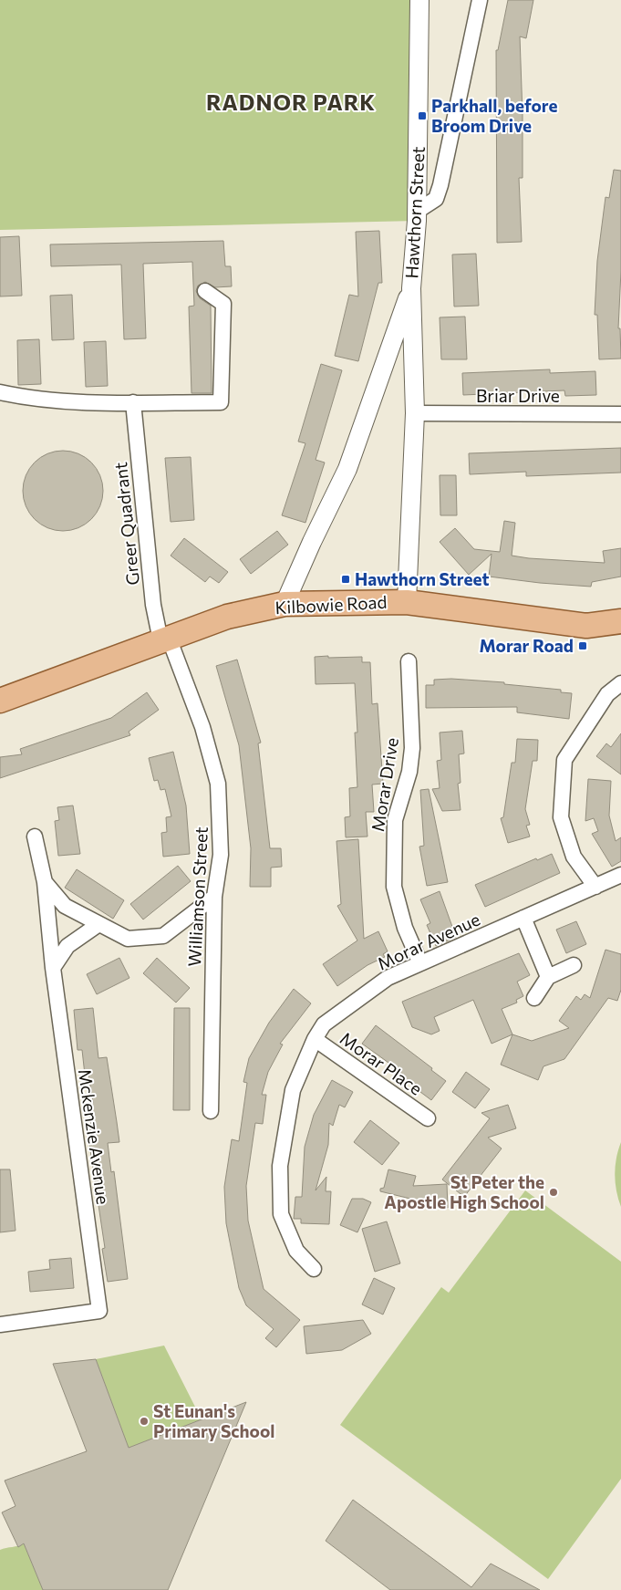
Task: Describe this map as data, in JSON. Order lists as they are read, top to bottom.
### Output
{
  "streets": {
    "main road": ["Kilbowie Road"],
    "street": [
      "Hawthorn Street",
      "Briar Drive",
      "Greer Quadrant",
      "Morar Drive",
      "Williamson Street",
      "Morar Avenue",
      "Morar Place",
      "Mckenzie Avenue"
    ]
  },
  "crossings": [
    ["Hawthorn Street", "Briar Drive"],
    ["Hawthorn Street", "Kilbowie Road"],
    ["Greer Quadrant", "Kilbowie Road"],
    ["Greer Quadrant", "Williamson Street"],
    ["Kilbowie Road", "Williamson Street"],
    ["Morar Drive", "Morar Avenue"],
    ["Williamson Street", "Mckenzie Avenue"],
    ["Morar Avenue", "Morar Place"]
  ],
  "districts": ["RADNOR PARK"],
  "places": {
    "transit": ["Parkhall, before Broom Drive", "Hawthorn Street", "Morar Road"],
    "other": ["St Peter the Apostle High School", "St Eunan's Primary School"]
  }
}
